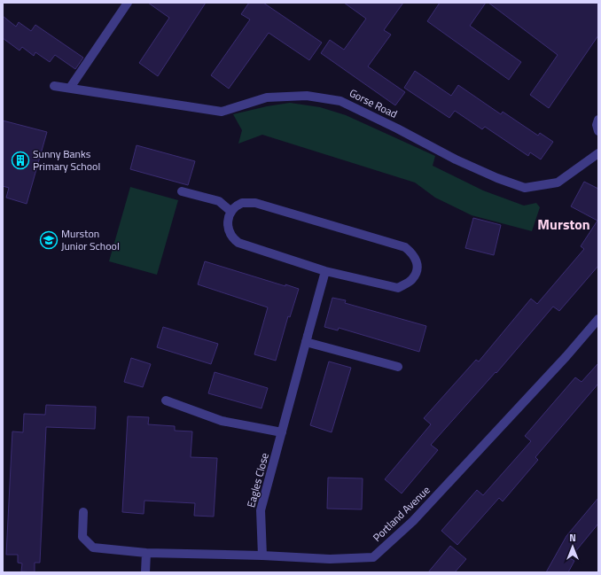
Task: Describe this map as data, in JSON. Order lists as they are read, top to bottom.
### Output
{
  "streets": {
    "street": ["Gorse Road", "Eagles Close", "Portland Avenue"]
  },
  "crossings": [
    ["Eagles Close", "Portland Avenue"]
  ],
  "districts": ["Murston"],
  "places": {
    "building": ["Sunny Banks Primary School"],
    "school or university": ["Murston Junior School"]
  },
  "north": "top"
}
